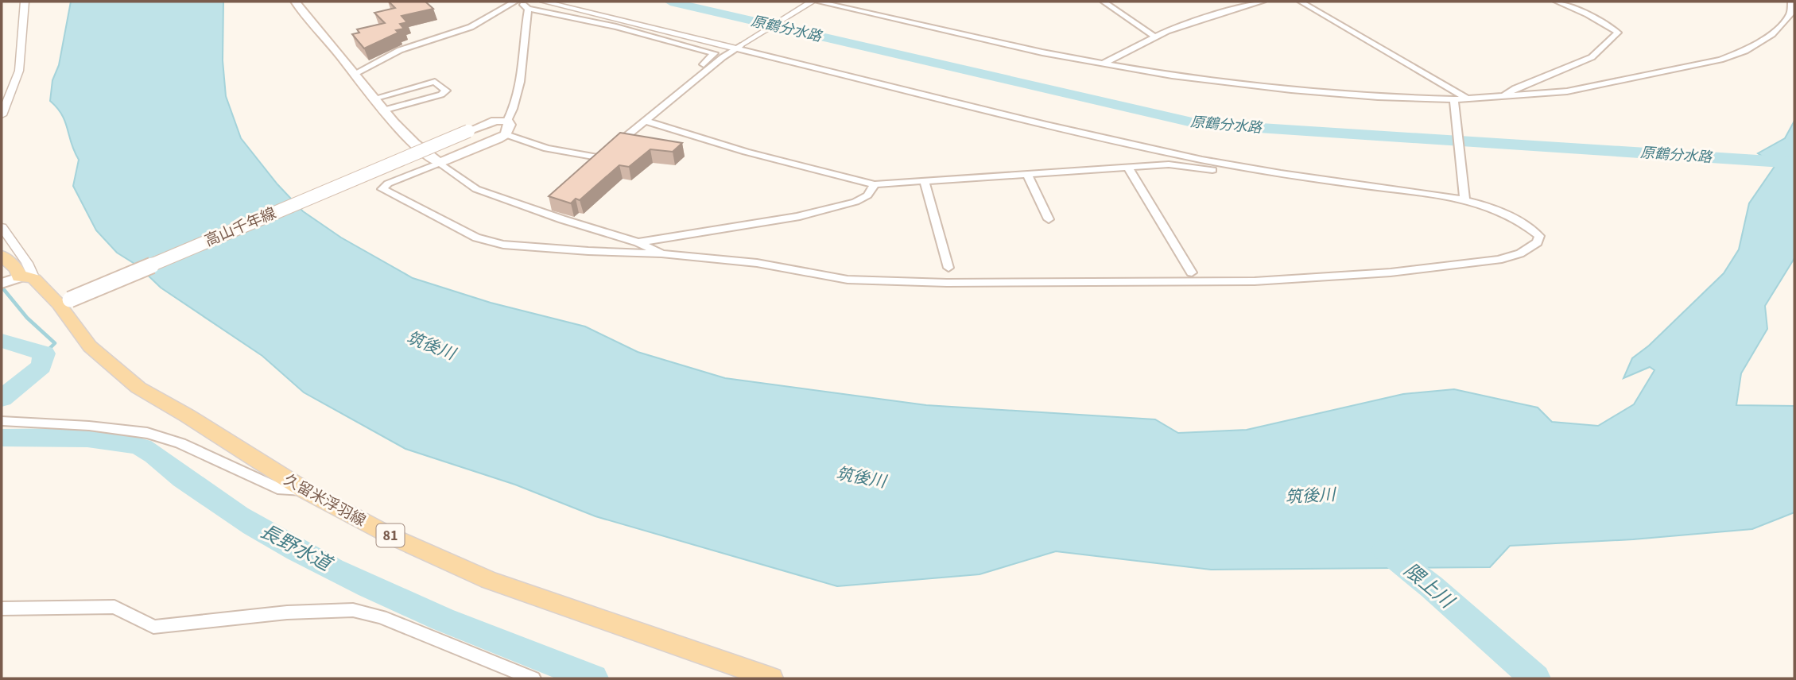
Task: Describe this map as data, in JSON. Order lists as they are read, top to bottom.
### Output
{
  "streets": {
    "main road": ["高山千年線", "久留米浮羽線", "81"]
  },
  "crossings": [
    ["高山千年線", "久留米浮羽線"]
  ],
  "water": [
    "原鶴分水路",
    "筑後川",
    "長野水道",
    "隈上川"
  ]
}
